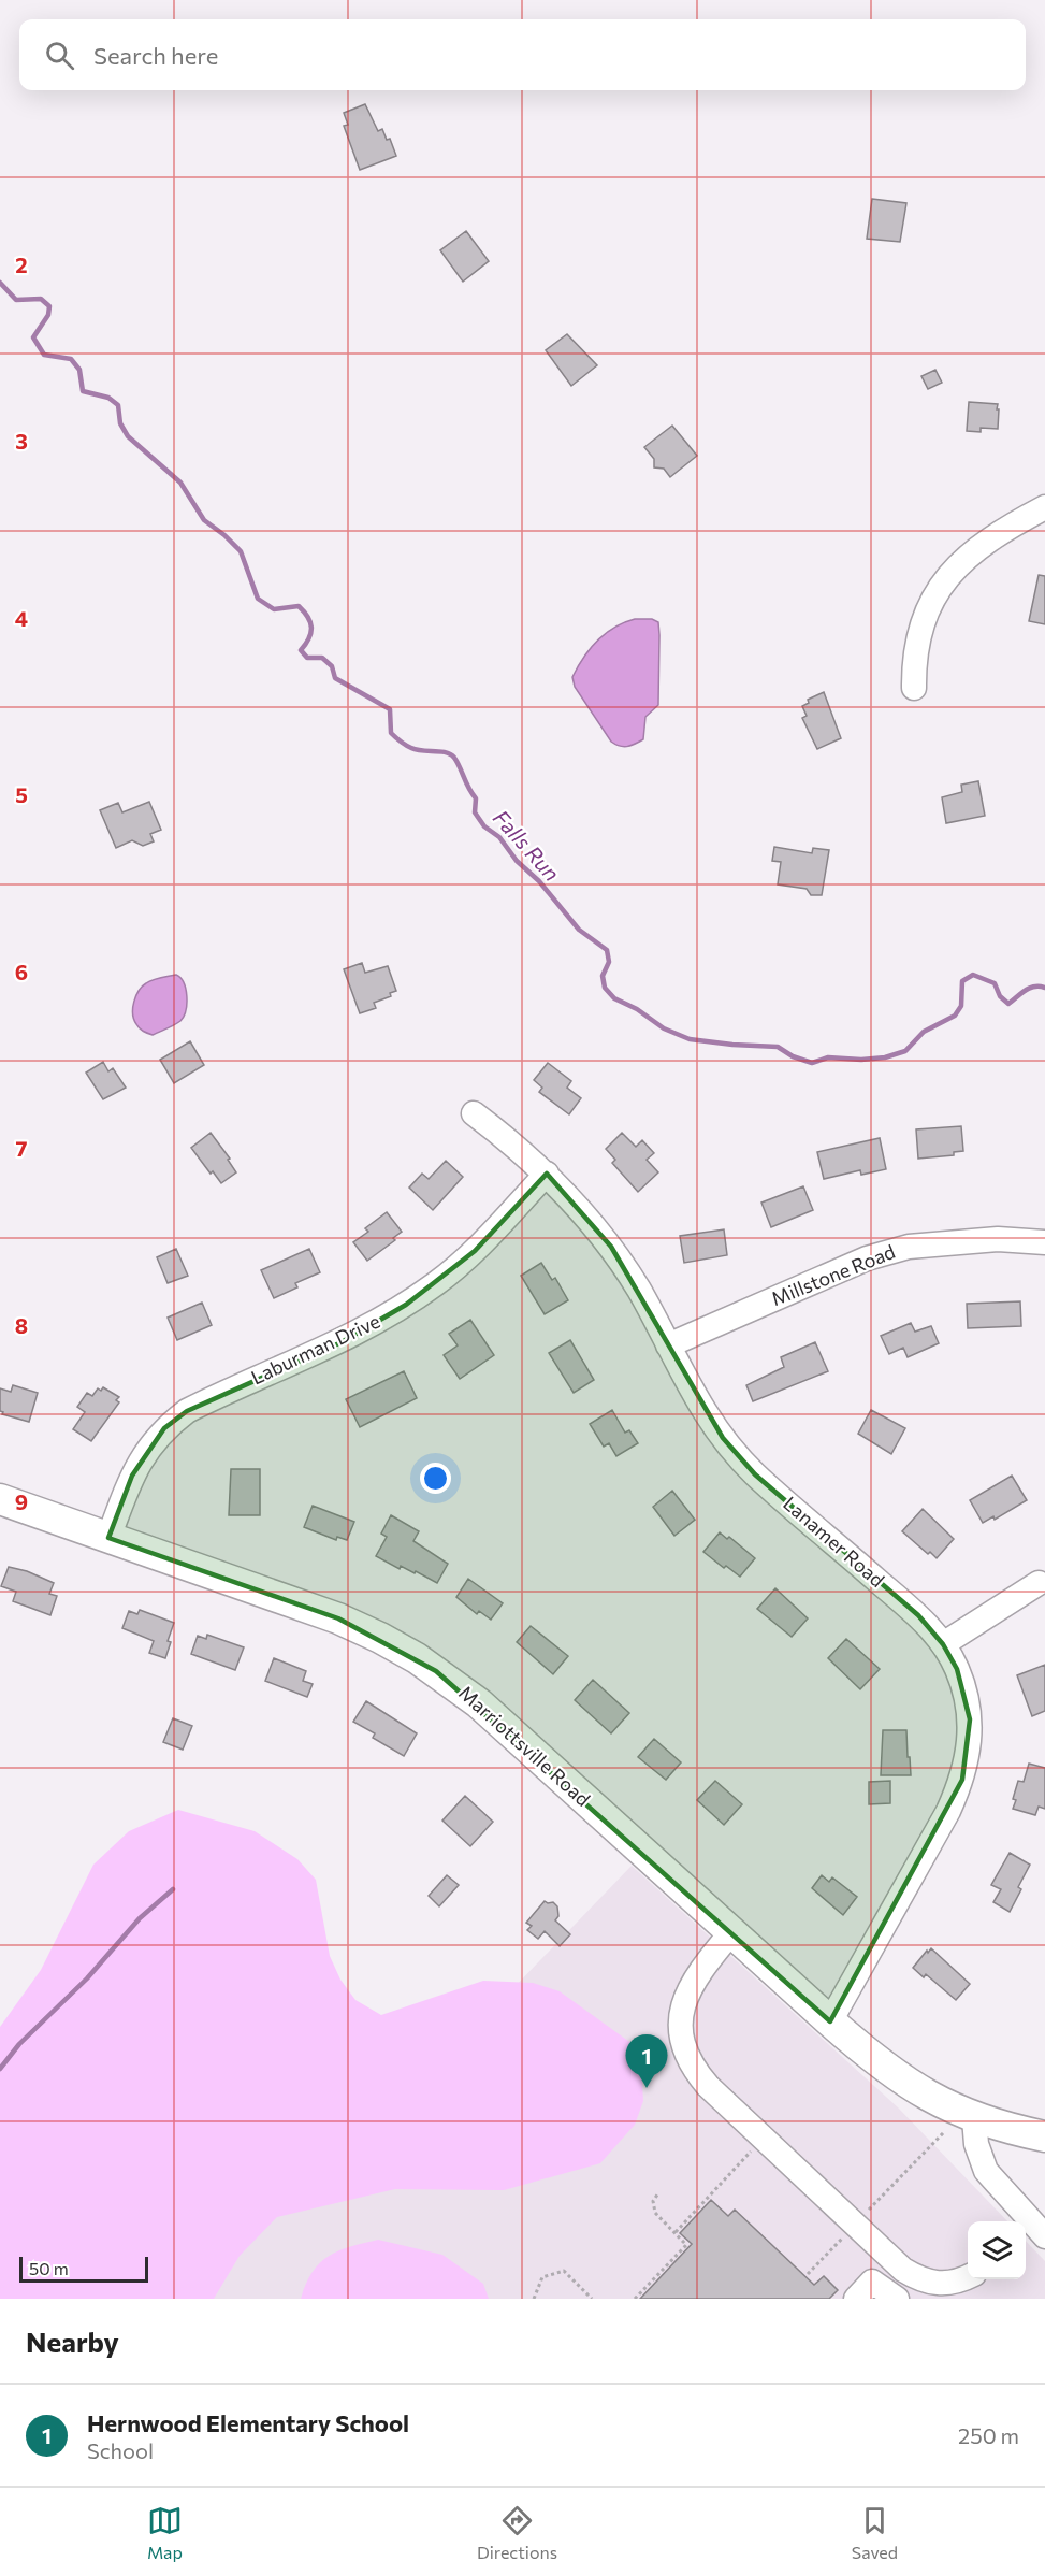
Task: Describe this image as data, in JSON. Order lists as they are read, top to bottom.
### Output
{
  "streets": {
    "main road": ["Marriottsville Road"],
    "street": ["Millstone Road", "Laburman Drive", "Lanamer Road"]
  },
  "crossings": [
    ["Millstone Road", "Lanamer Road"],
    ["Laburman Drive", "Lanamer Road"],
    ["Laburman Drive", "Marriottsville Road"],
    ["Lanamer Road", "Marriottsville Road"]
  ],
  "water": ["Falls Run"],
  "scale_bar": "50 m",
  "page": {
    "search": "Search here",
    "pins": "1",
    "scale": "50 m",
    "heading": "Nearby",
    "list": [
      {
        "mark": "1",
        "name": "Hernwood Elementary School",
        "note": "School",
        "value": "250 m"
      }
    ],
    "nav": ["Map", "Directions", "Saved"]
  },
  "grid": {
    "rows": [
      "2",
      "3",
      "4",
      "5",
      "6",
      "7",
      "8",
      "9"
    ]
  }
}
